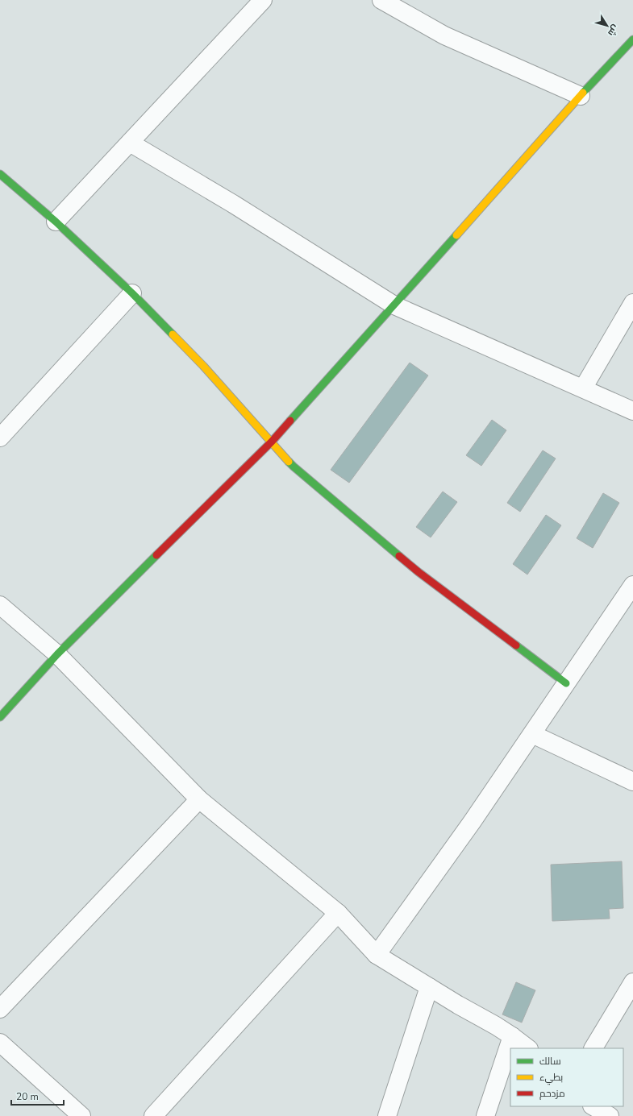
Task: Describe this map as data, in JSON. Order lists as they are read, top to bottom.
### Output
{
  "legend": ["سالك", "بطيء", "مزدحم"],
  "scale_bar": "20 m",
  "north": "bottom right"
}
